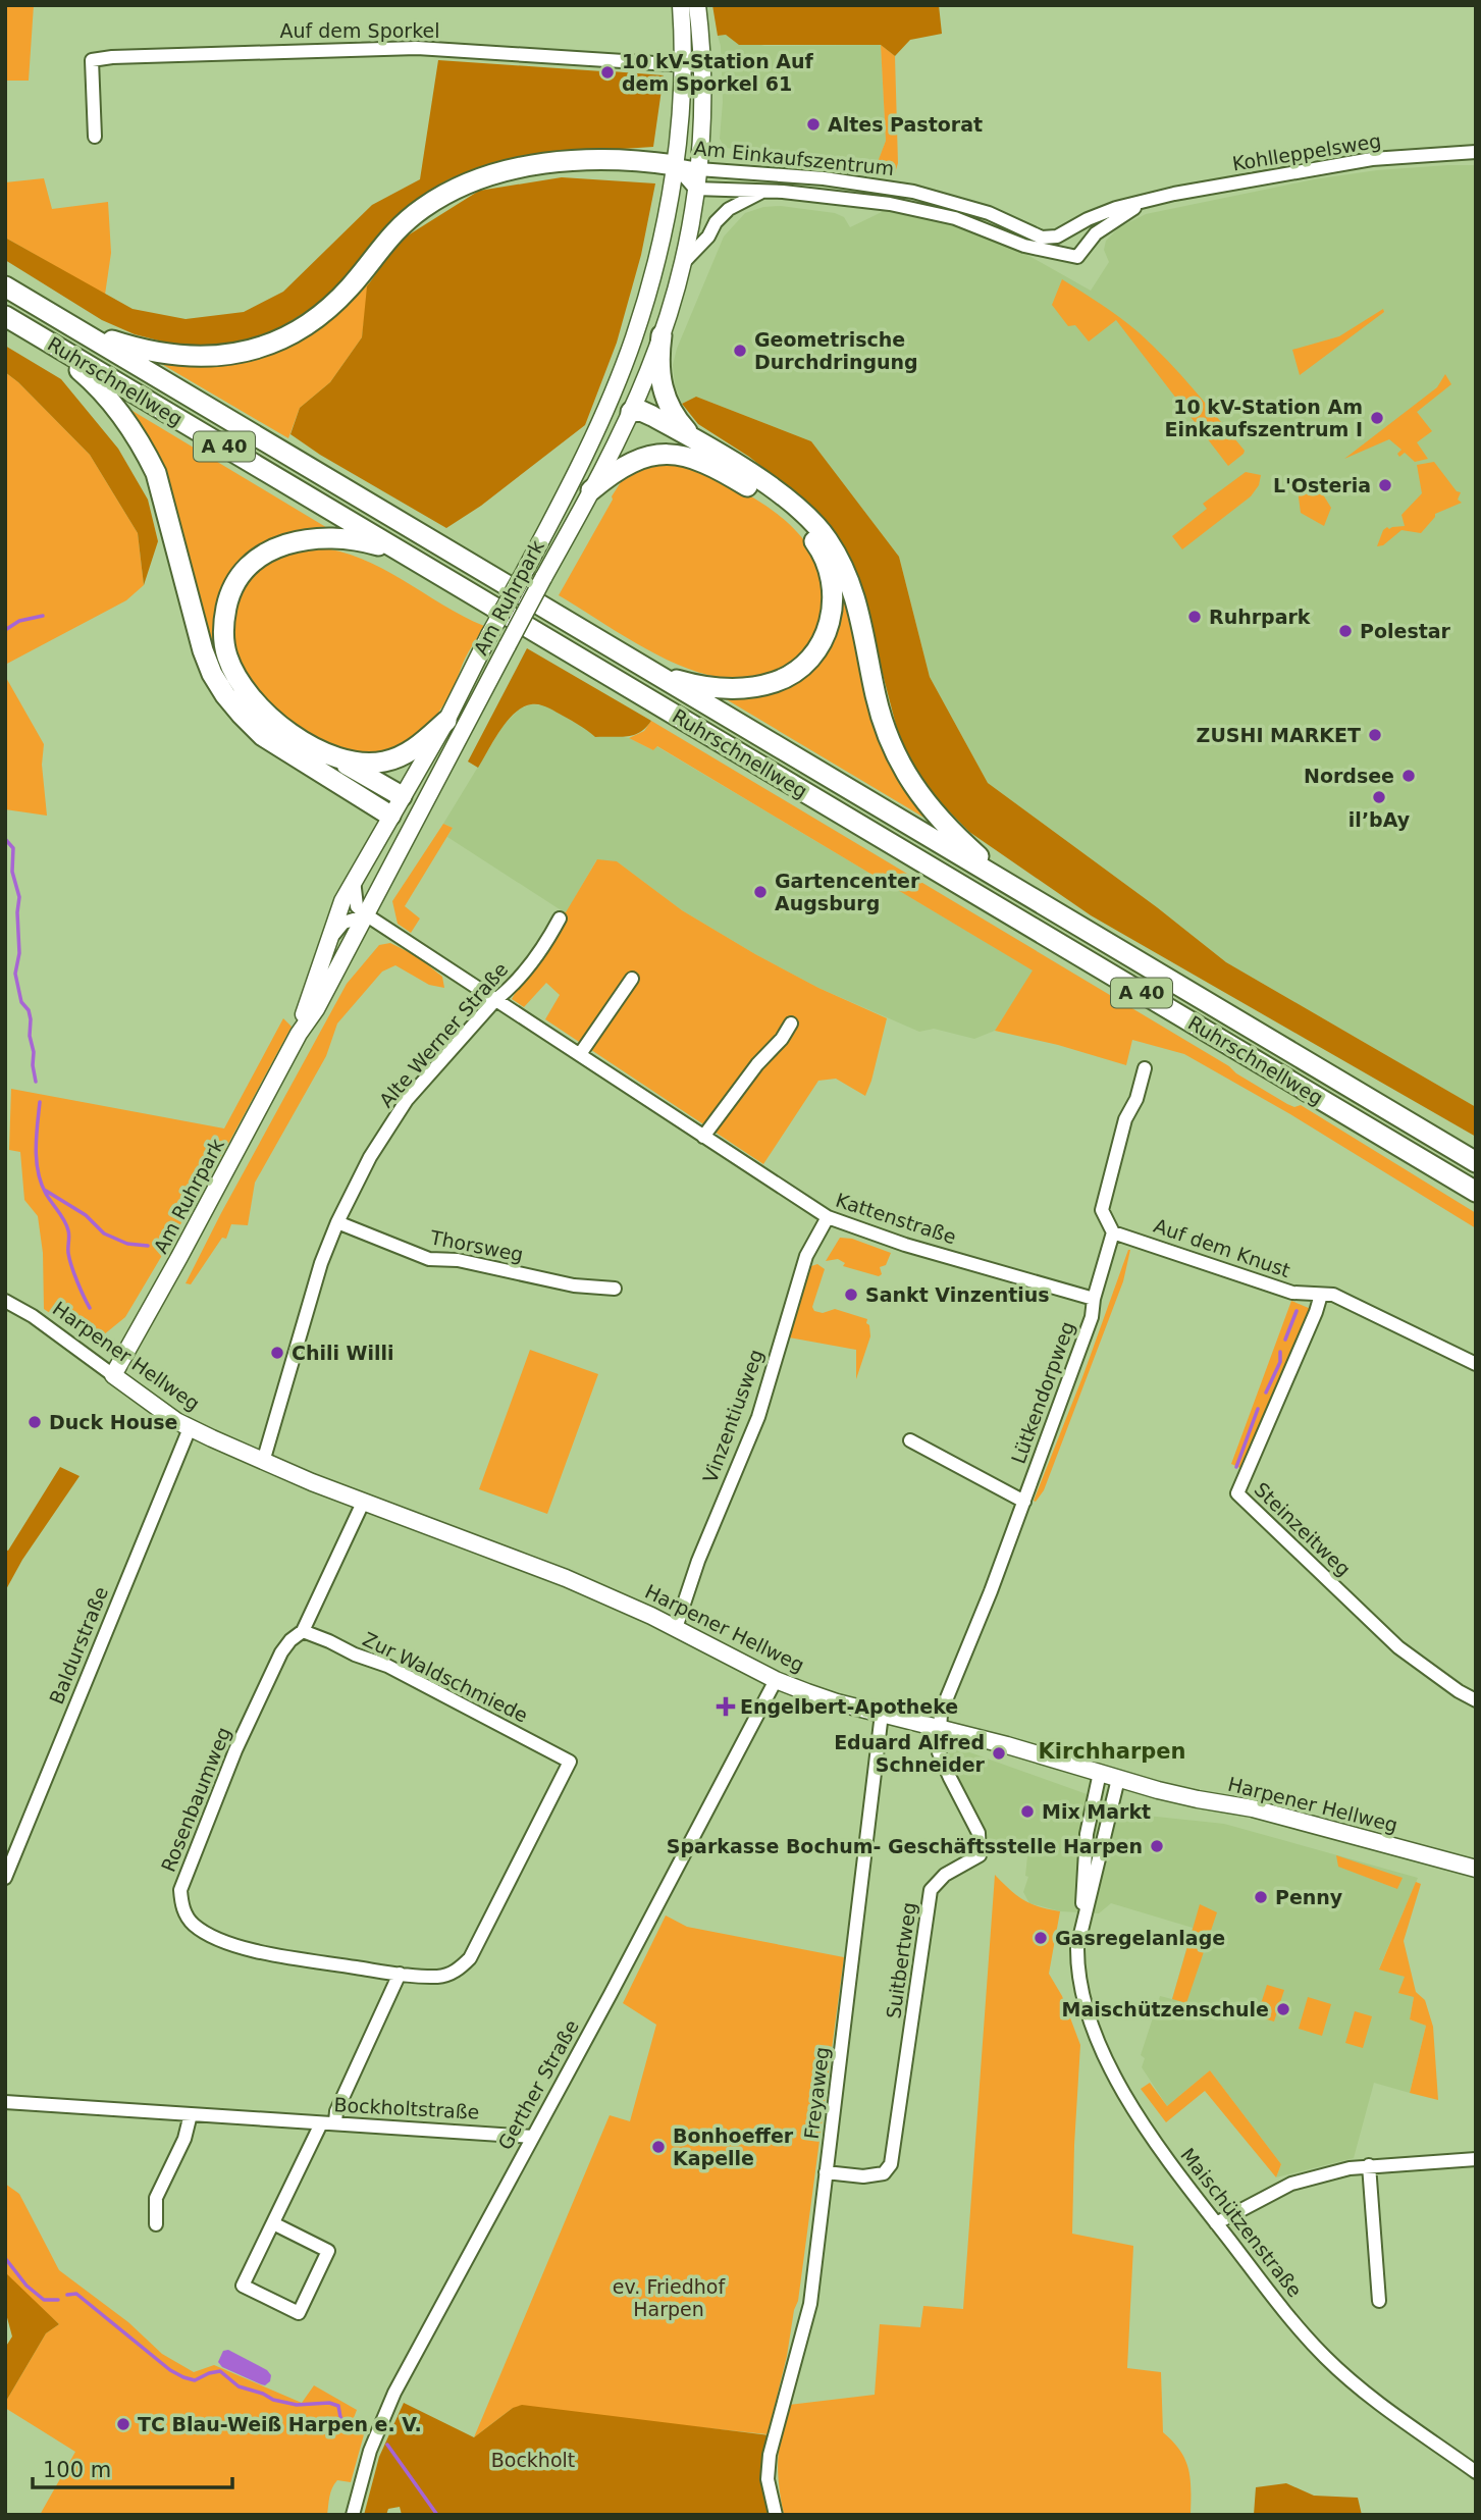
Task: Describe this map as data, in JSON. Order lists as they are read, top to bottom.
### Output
{
  "streets": {
    "highway": ["Ruhrschnellweg", "A 40"],
    "main road": ["Am Ruhrpark", "Harpener Hellweg"],
    "street": [
      "Auf dem Sporkel",
      "Kohlleppelsweg",
      "Am Einkaufszentrum",
      "Alte Werner Straße",
      "Kattenstraße",
      "Thorsweg",
      "Auf dem Knust",
      "Lütkendorpweg",
      "Vinzentiusweg",
      "Steinzeitweg",
      "Baldurstraße",
      "Zur Waldschmiede",
      "Rosenbaumweg",
      "Suitbertweg",
      "Gerther Straße",
      "Freyaweg",
      "Bockholtstraße",
      "Maischützenstraße"
    ]
  },
  "crossings": [
    ["Auf dem Sporkel", "Am Ruhrpark"],
    ["Kohlleppelsweg", "Am Einkaufszentrum"],
    ["Am Einkaufszentrum", "Am Ruhrpark"],
    ["Am Ruhrpark", "Kattenstraße"],
    ["Am Ruhrpark", "Harpener Hellweg"],
    ["Alte Werner Straße", "Kattenstraße"],
    ["Alte Werner Straße", "Thorsweg"],
    ["Alte Werner Straße", "Harpener Hellweg"],
    ["Kattenstraße", "Lütkendorpweg"],
    ["Kattenstraße", "Vinzentiusweg"],
    ["Auf dem Knust", "Lütkendorpweg"],
    ["Auf dem Knust", "Steinzeitweg"],
    ["Harpener Hellweg", "Lütkendorpweg"],
    ["Harpener Hellweg", "Vinzentiusweg"],
    ["Harpener Hellweg", "Baldurstraße"],
    ["Harpener Hellweg", "Rosenbaumweg"],
    ["Harpener Hellweg", "Suitbertweg"],
    ["Harpener Hellweg", "Gerther Straße"],
    ["Harpener Hellweg", "Freyaweg"],
    ["Harpener Hellweg", "Maischützenstraße"],
    ["Lütkendorpweg", "Suitbertweg"],
    ["Zur Waldschmiede", "Rosenbaumweg"],
    ["Suitbertweg", "Freyaweg"],
    ["Gerther Straße", "Bockholtstraße"]
  ],
  "districts": ["Kirchharpen"],
  "parks": ["ev. Friedhof Harpen", "Bockholt"],
  "places": {
    "other": [
      "10 kV-Station Auf dem Sporkel 61",
      "Altes Pastorat",
      "Geometrische Durchdringung",
      "10 kV-Station Am Einkaufszentrum I",
      "L'Osteria",
      "Ruhrpark",
      "Polestar",
      "ZUSHI MARKET",
      "Nordsee",
      "il’bAy",
      "Gartencenter Augsburg",
      "Sankt Vinzentius",
      "Chili Willi",
      "Duck House",
      "Eduard Alfred Schneider",
      "Mix Markt",
      "Sparkasse Bochum- Geschäftsstelle Harpen",
      "Penny",
      "Gasregelanlage",
      "Maischützenschule",
      "Bonhoeffer Kapelle",
      "TC Blau-Weiß Harpen e. V."
    ],
    "health": ["Engelbert-Apotheke"]
  },
  "scale_bar": "100 m"
}
